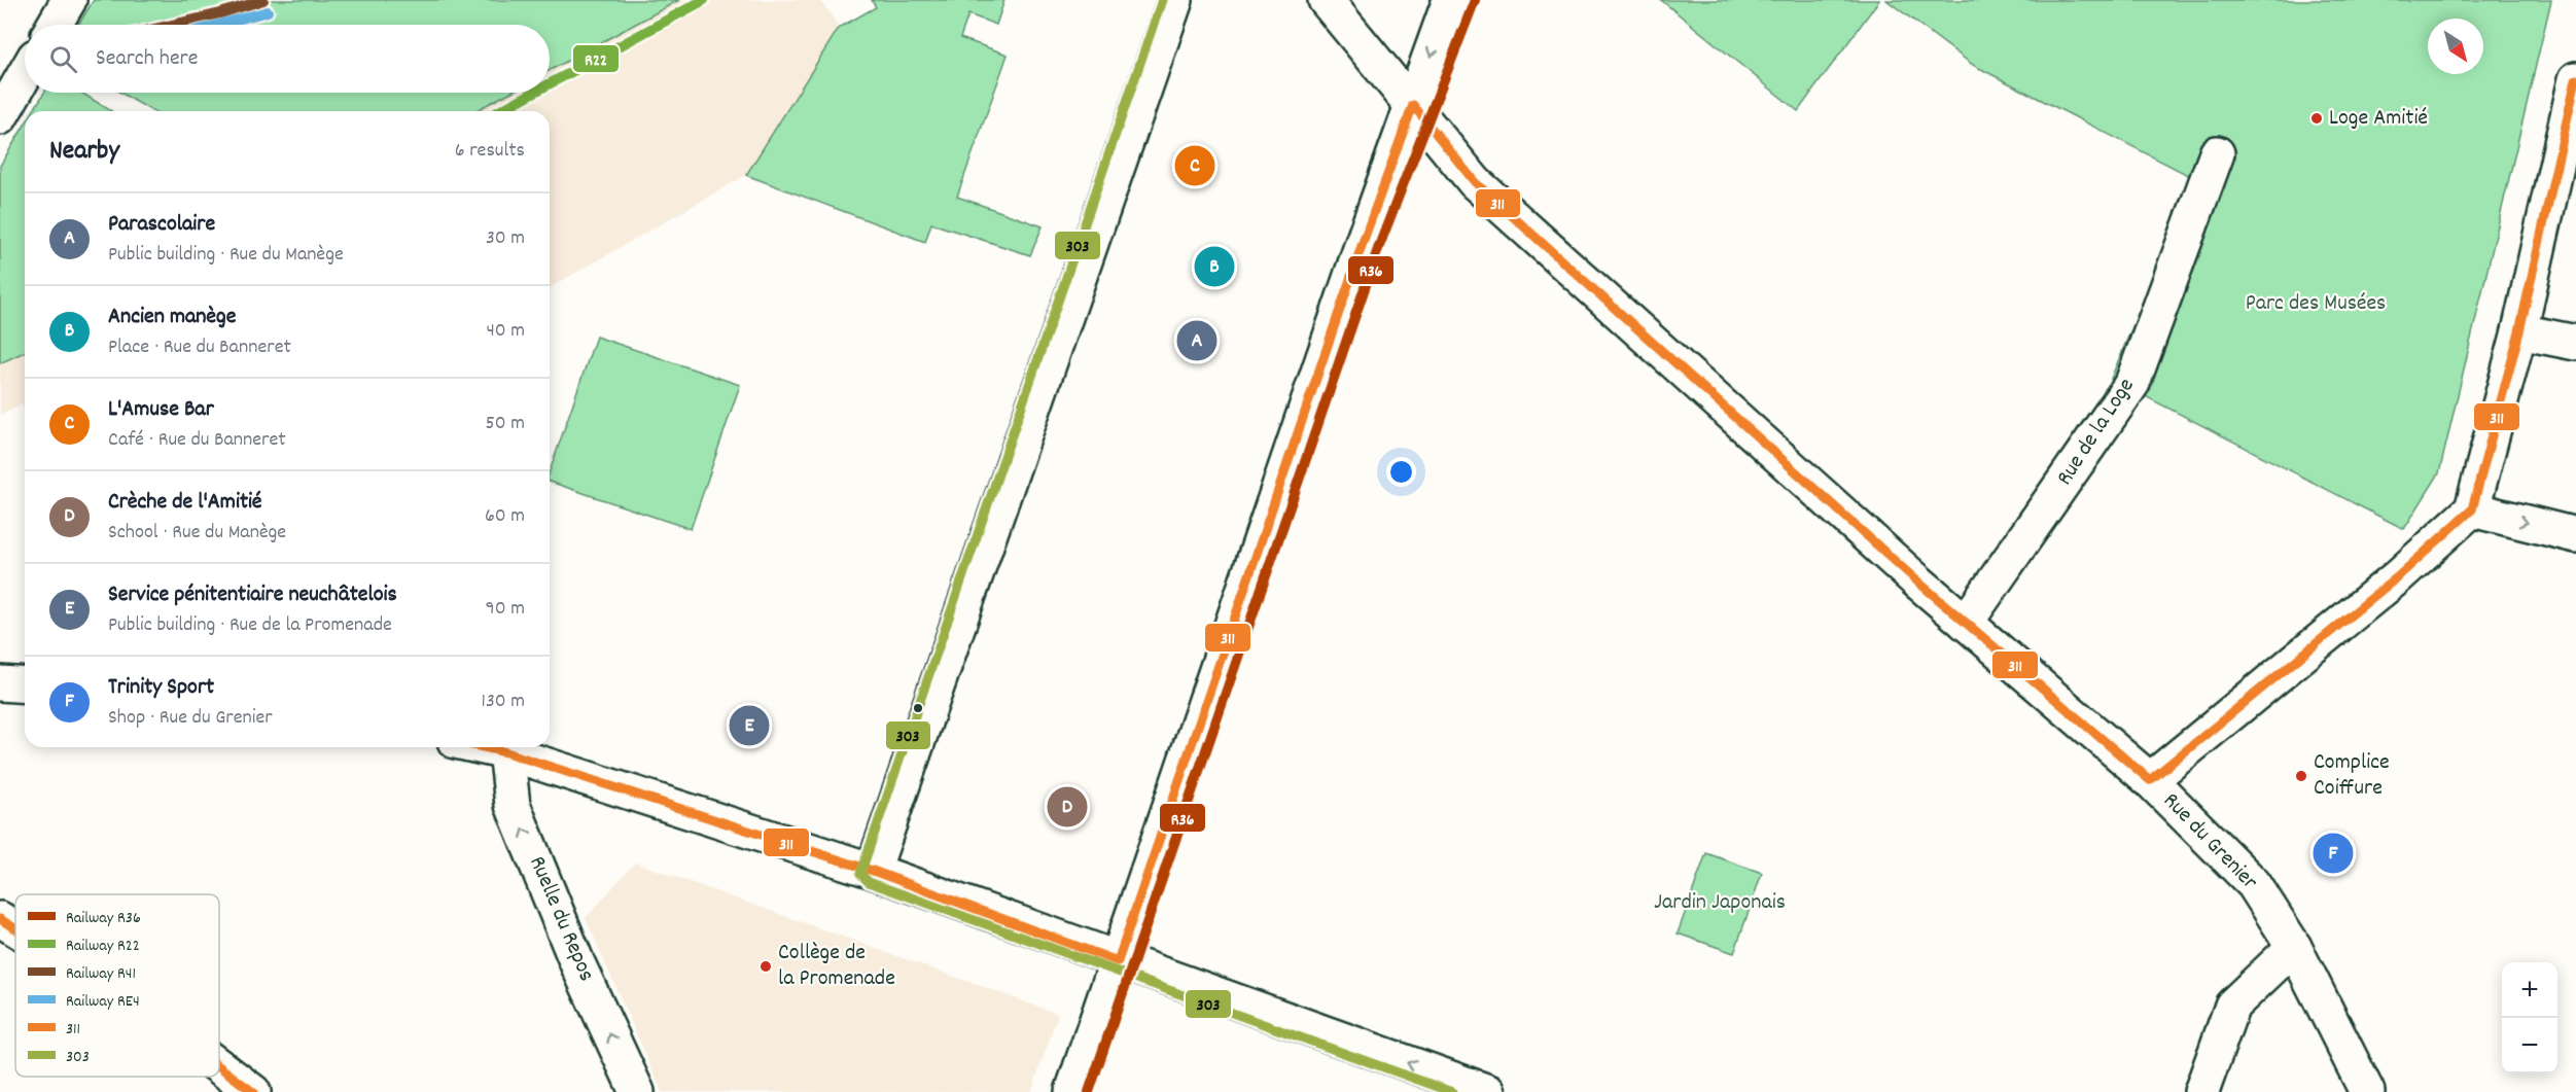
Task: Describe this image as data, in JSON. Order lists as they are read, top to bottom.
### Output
{
  "streets": {
    "street": ["Rue de la Loge", "Rue du Grenier", "Ruelle du Repos"]
  },
  "crossings": [
    ["Rue de la Loge", "Rue du Grenier"]
  ],
  "one_way": ["Ruelle du Repos"],
  "parks": ["Parc des Musées", "Jardin Japonais"],
  "places": ["Loge Amitié", "Complice Coiffure", "Collège de la Promenade"],
  "lines": [
    "rail line R36",
    "rail line R22",
    "rail line R41",
    "transit line 303",
    "rail line RE4",
    "transit line 311"
  ],
  "legend": [
    "Railway R36",
    "Railway R22",
    "Railway R41",
    "Railway RE4",
    "311",
    "303"
  ],
  "north": "bottom right",
  "page": {
    "search": "Search here",
    "heading": ["Nearby", "6 results"],
    "pins": [
      "C",
      "B",
      "A",
      "E",
      "D",
      "F"
    ],
    "list": [
      {
        "mark": "A",
        "name": "Parascolaire",
        "note": "Public building · Rue du Manège",
        "value": "30 m"
      },
      {
        "mark": "B",
        "name": "Ancien manège",
        "note": "Place · Rue du Banneret",
        "value": "40 m"
      },
      {
        "mark": "C",
        "name": "L'Amuse Bar",
        "note": "Café · Rue du Banneret",
        "value": "50 m"
      },
      {
        "mark": "D",
        "name": "Crèche de l'Amitié",
        "note": "School · Rue du Manège",
        "value": "60 m"
      },
      {
        "mark": "E",
        "name": "Service pénitentiaire neuchâtelois",
        "note": "Public building · Rue de la Promenade",
        "value": "90 m"
      },
      {
        "mark": "F",
        "name": "Trinity Sport",
        "note": "Shop · Rue du Grenier",
        "value": "130 m"
      }
    ],
    "map_buttons": ["+", "−"]
  }
}
